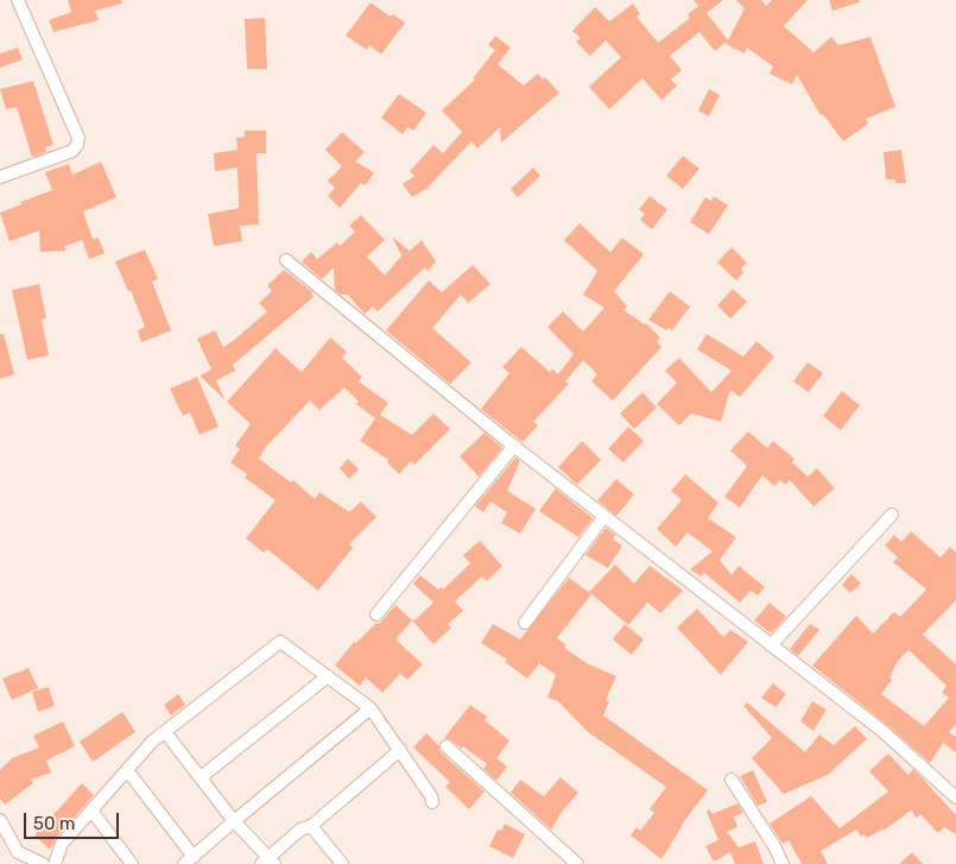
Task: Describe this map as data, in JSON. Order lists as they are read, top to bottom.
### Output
{
  "scale_bar": "50 m"
}
